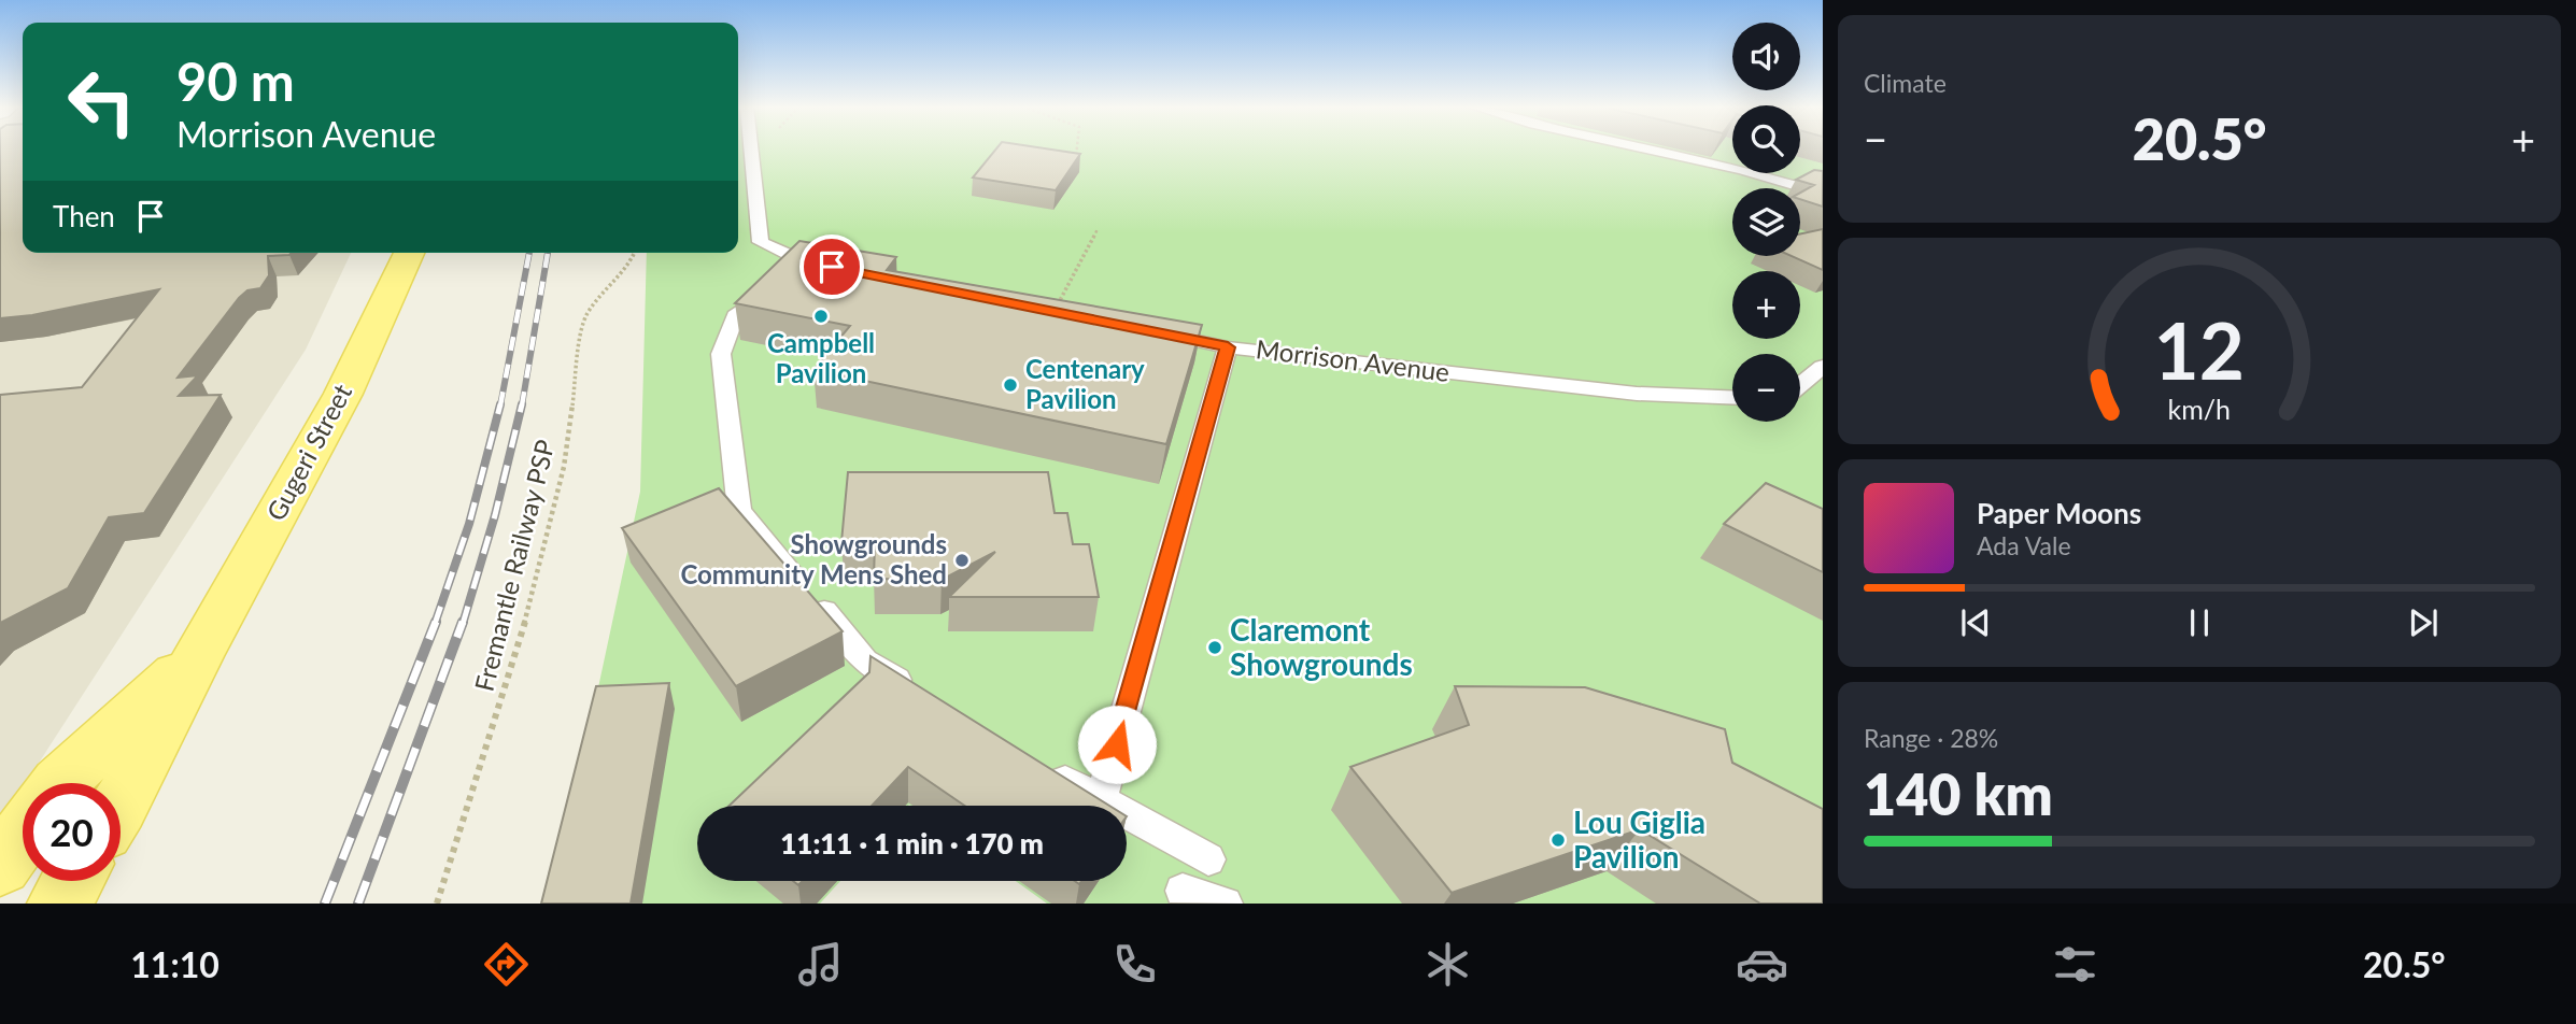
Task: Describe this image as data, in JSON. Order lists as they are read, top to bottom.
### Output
{
  "streets": {
    "main road": ["Gugeri Street"],
    "lane": ["Morrison Avenue"],
    "path": ["Fremantle Railway PSP"]
  },
  "places": [
    "Campbell Pavilion",
    "Centenary Pavilion",
    "Showgrounds Community Mens Shed",
    "Claremont Showgrounds",
    "Lou Giglia Pavilion"
  ],
  "page": {
    "tile": [
      "Climate",
      ["Range · 28%", "140 km"]
    ],
    "map_buttons": ["+", "−"],
    "turn": ["90 m", "Morrison Avenue"],
    "heat": ["−", "20.5°", "+"],
    "then": "Then",
    "song": ["Paper Moons", "Ada Vale"],
    "limit": "20",
    "trip": "11:11 · 1 min · 170 m",
    "tabs": ["11:10", "20.5°"],
    "gauge": ["12", "km/h"]
  }
}
